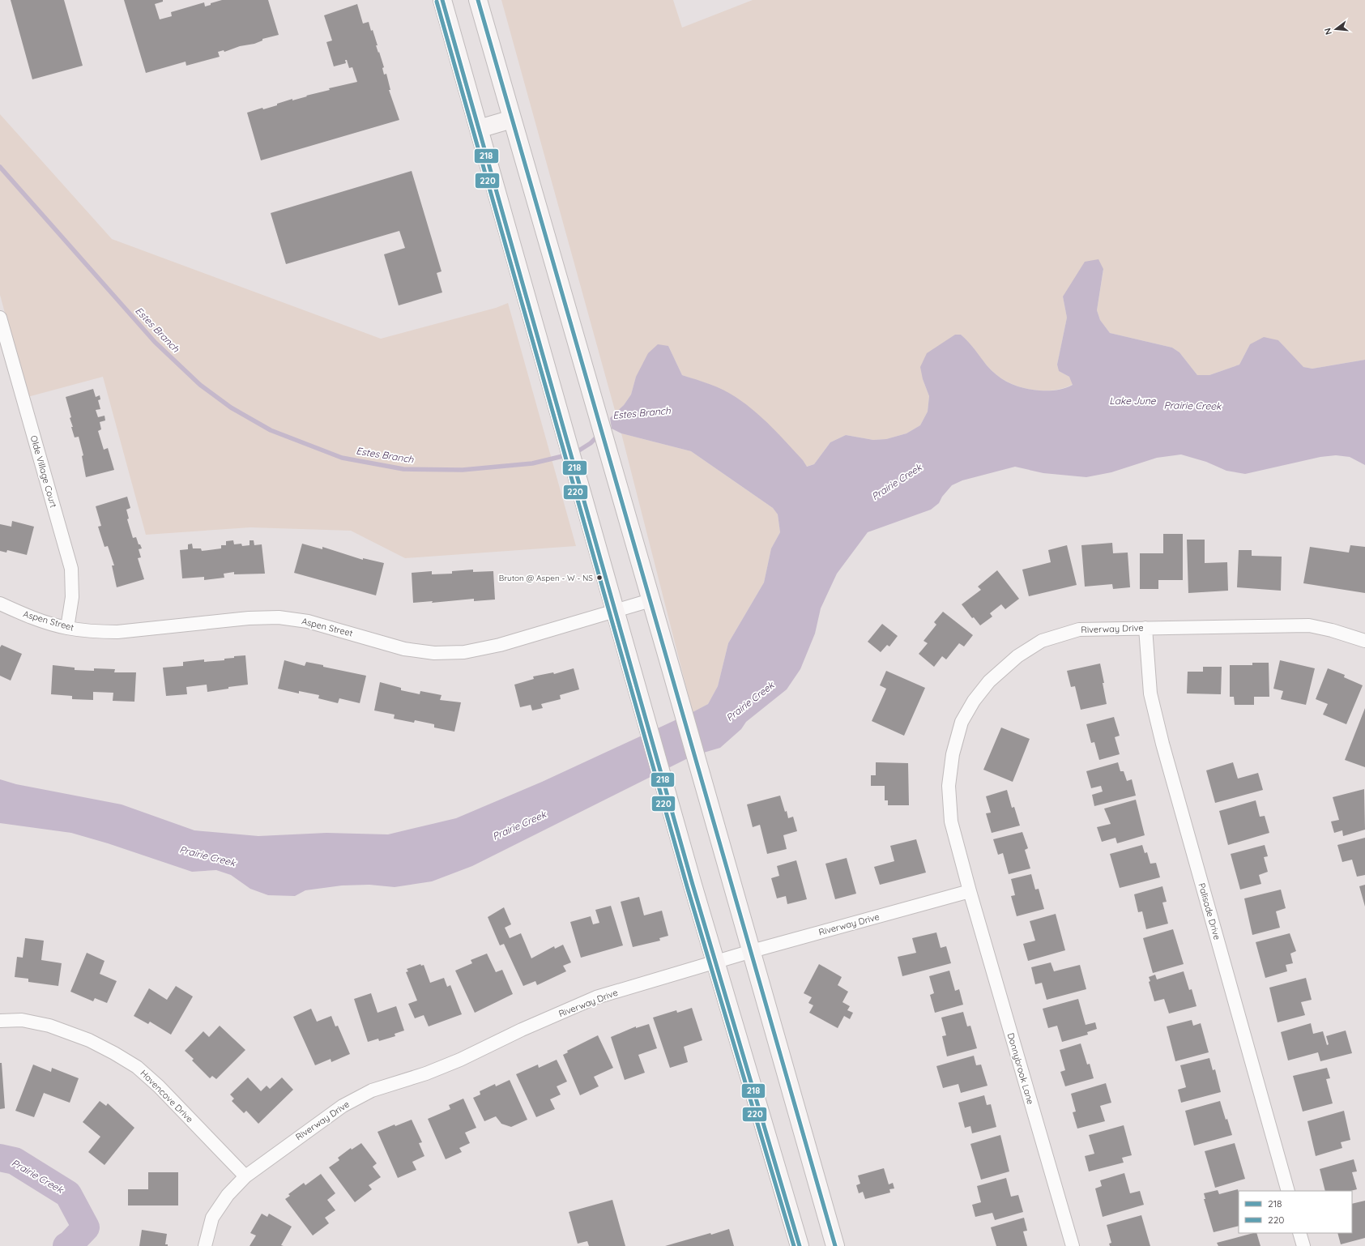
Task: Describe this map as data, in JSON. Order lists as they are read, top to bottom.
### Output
{
  "streets": {
    "street": [
      "Olde Village Court",
      "Aspen Street",
      "Riverway Drive",
      "Palisade Drive",
      "Donnybrook Lane",
      "Havencove Drive"
    ]
  },
  "crossings": [
    ["Olde Village Court", "Aspen Street"],
    ["Riverway Drive", "Palisade Drive"],
    ["Riverway Drive", "Donnybrook Lane"],
    ["Riverway Drive", "Havencove Drive"]
  ],
  "water": ["Estes Branch", "Lake June", "Prairie Creek"],
  "places": ["Bruton @ Aspen - W - NS"],
  "lines": ["transit line 218", "transit line 220"],
  "legend": ["218", "220"],
  "north": "left"
}
